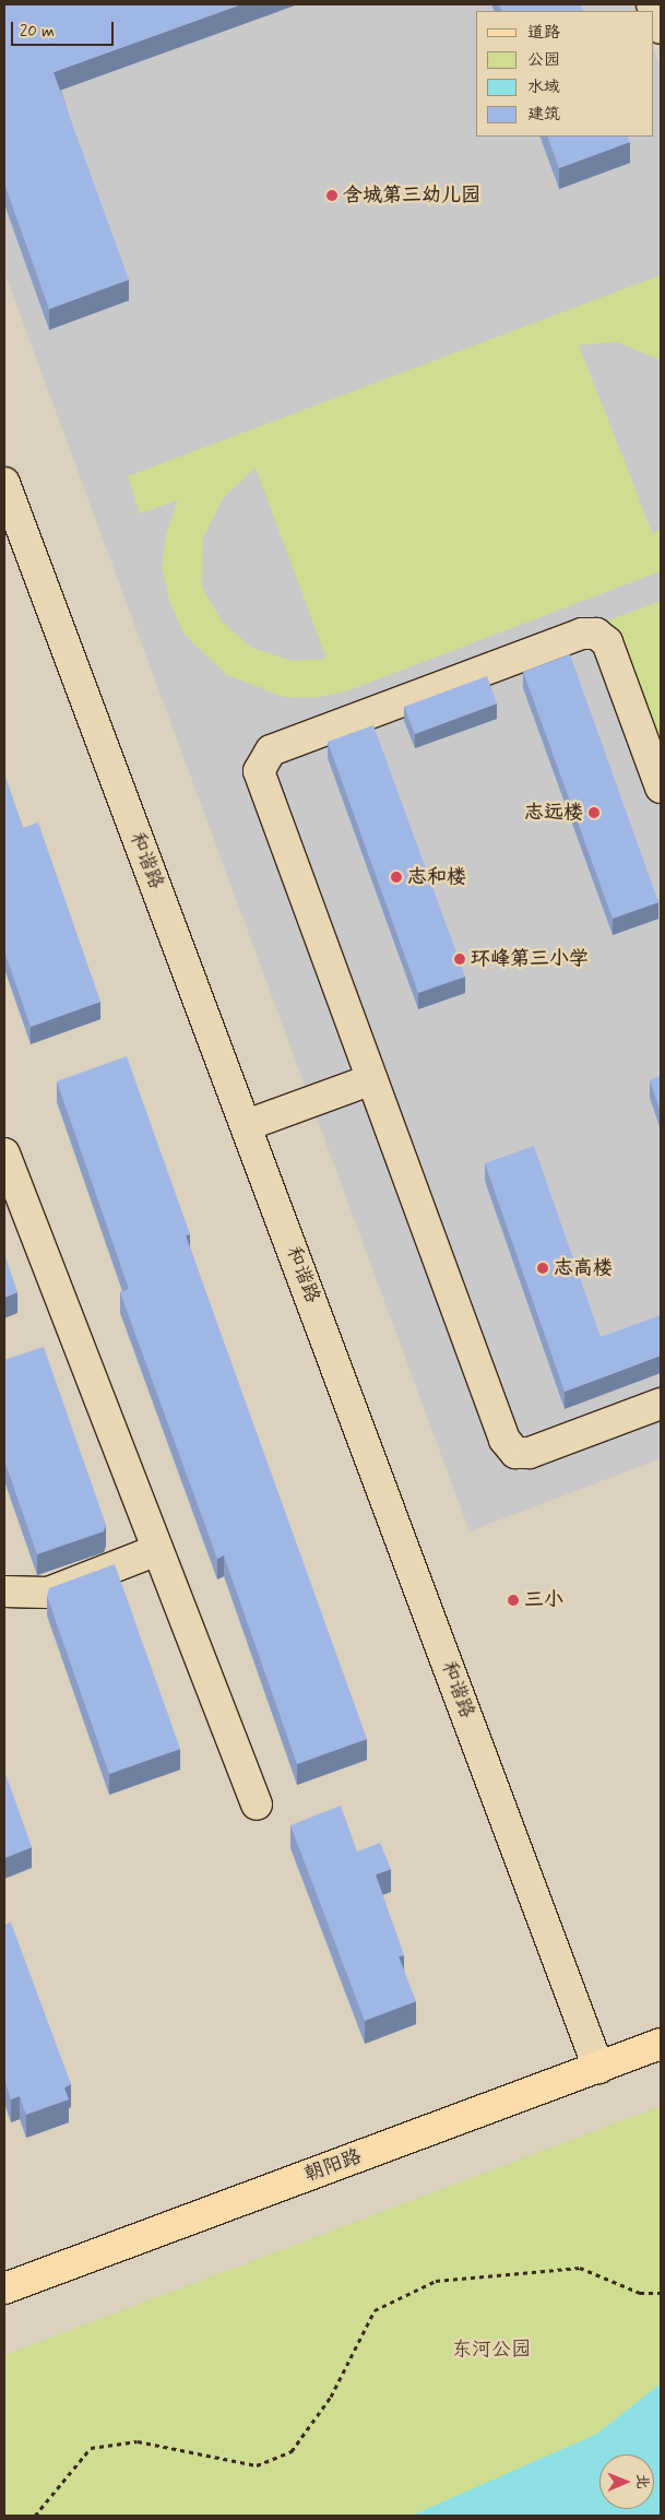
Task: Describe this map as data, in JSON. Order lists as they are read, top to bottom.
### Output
{
  "streets": {
    "main road": ["朝阳路"],
    "street": ["和谐路"]
  },
  "crossings": [
    ["和谐路", "朝阳路"]
  ],
  "parks": ["东河公园"],
  "places": [
    "含城第三幼儿园",
    "志远楼",
    "志和楼",
    "环峰第三小学",
    "志高楼",
    "三小"
  ],
  "legend": [
    "道路",
    "公园",
    "水域",
    "建筑"
  ],
  "scale_bar": "20 m",
  "north": "right"
}
